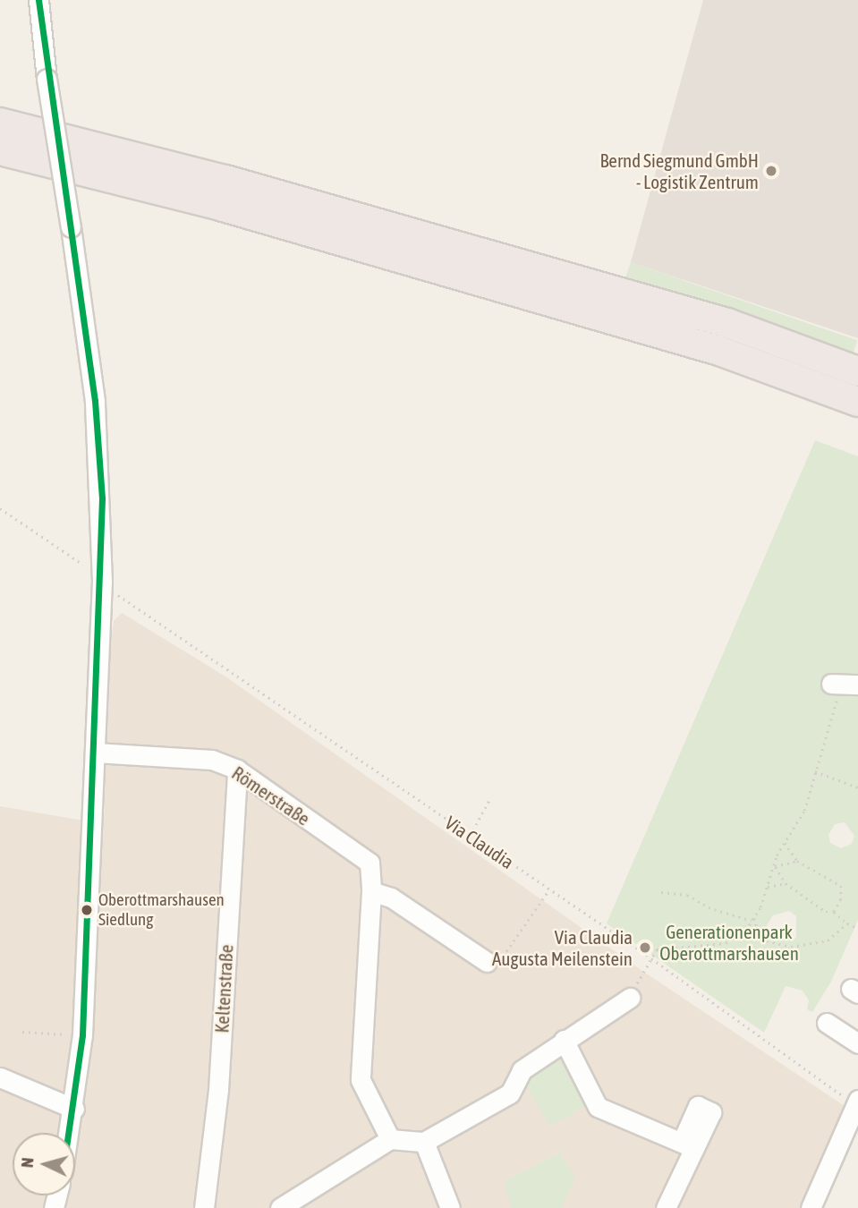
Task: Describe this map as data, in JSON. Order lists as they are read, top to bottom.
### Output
{
  "streets": {
    "street": ["Römerstraße", "Keltenstraße"],
    "path": ["Via Claudia"]
  },
  "crossings": [
    ["Römerstraße", "Keltenstraße"]
  ],
  "parks": ["Generationenpark Oberottmarshausen"],
  "places": ["Bernd Siegmund GmbH - Logistik Zentrum", "Oberottmarshausen Siedlung", "Via Claudia Augusta Meilenstein"],
  "north": "left"
}
